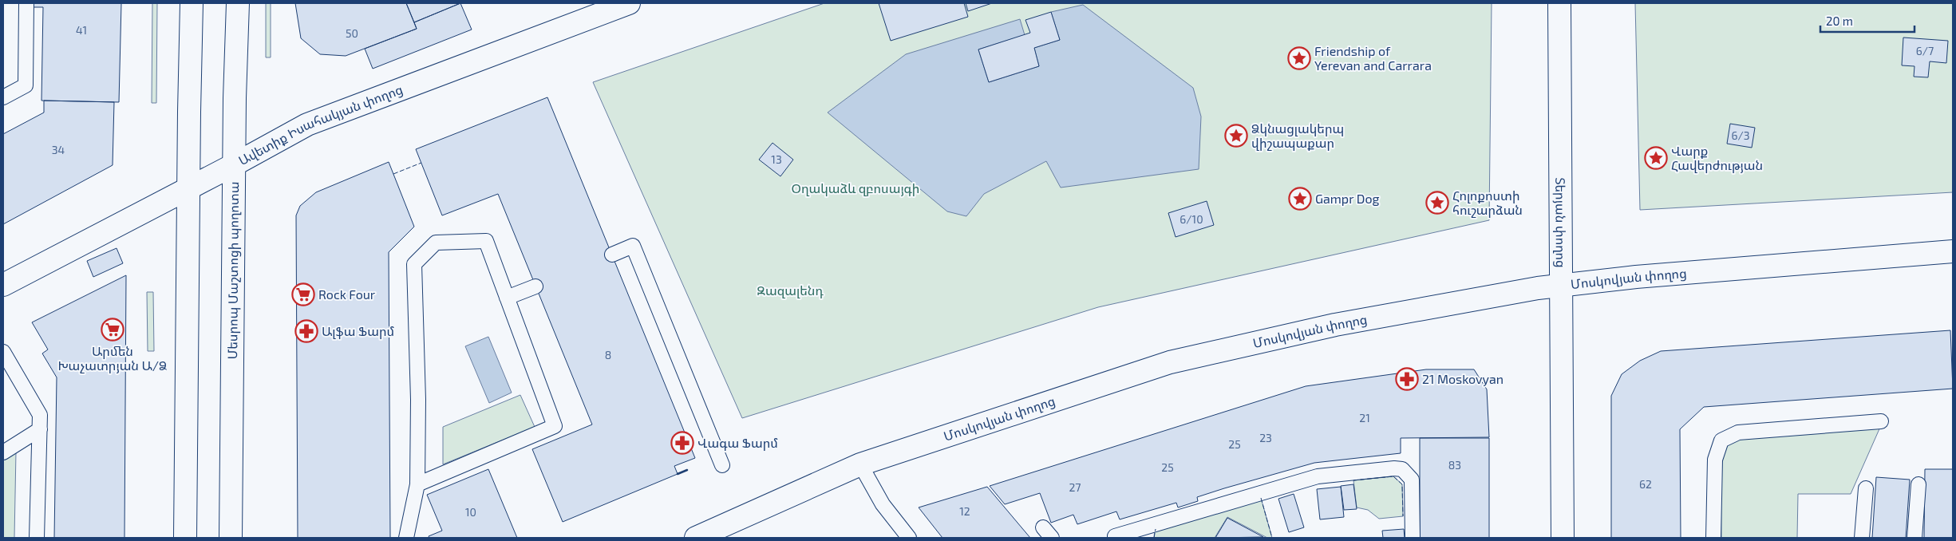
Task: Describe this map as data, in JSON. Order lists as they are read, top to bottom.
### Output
{
  "streets": {
    "main road": [
      "Ավետիք Իսահակյան փողոց",
      "Տերյան փողոց",
      "Մեսրոպ Մաշտոցի պողոտա",
      "Մոսկովյան փողոց"
    ]
  },
  "crossings": [
    ["Ավետիք Իսահակյան փողոց", "Մեսրոպ Մաշտոցի պողոտա"],
    ["Տերյան փողոց", "Մոսկովյան փողոց"]
  ],
  "parks": ["Օղակաձև զբոսայգի", "Զազալենդ"],
  "places": {
    "place": [
      "Friendship of Yerevan and Carrara",
      "Ձկնացլակերպ վիշապաքար",
      "Վարք Հավերժության",
      "Gampr Dog",
      "Հոլոքոստի հուշարձան"
    ],
    "supermarket": ["Rock Four", "Արմեն Խաչատրյան Ա/Ձ"],
    "pharmacy": ["Ալֆա Ֆարմ", "21 Moskovyan", "Վագա Ֆարմ"]
  },
  "house_numbers": [
    "41",
    "50",
    "6/7",
    "6/3",
    "34",
    "13",
    "6/10",
    "8",
    "21",
    "23",
    "25",
    "83",
    "25",
    "62",
    "27",
    "12",
    "10"
  ],
  "scale_bar": "20 m"
}
